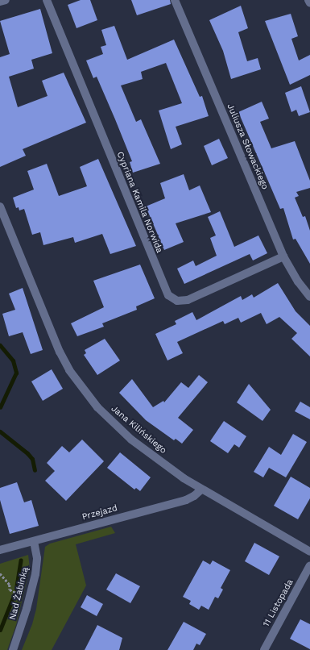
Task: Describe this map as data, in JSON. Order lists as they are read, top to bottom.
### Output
{
  "streets": {
    "street": [
      "Juliusza Słowackiego",
      "Cypriana Kamila Norwida",
      "Jana Kilińskiego",
      "Przejazd",
      "Nad Żabinką",
      "11 Listopada"
    ]
  },
  "crossings": [
    ["Juliusza Słowackiego", "Cypriana Kamila Norwida"],
    ["Jana Kilińskiego", "Przejazd"],
    ["Przejazd", "Nad Żabinką"]
  ]
}
